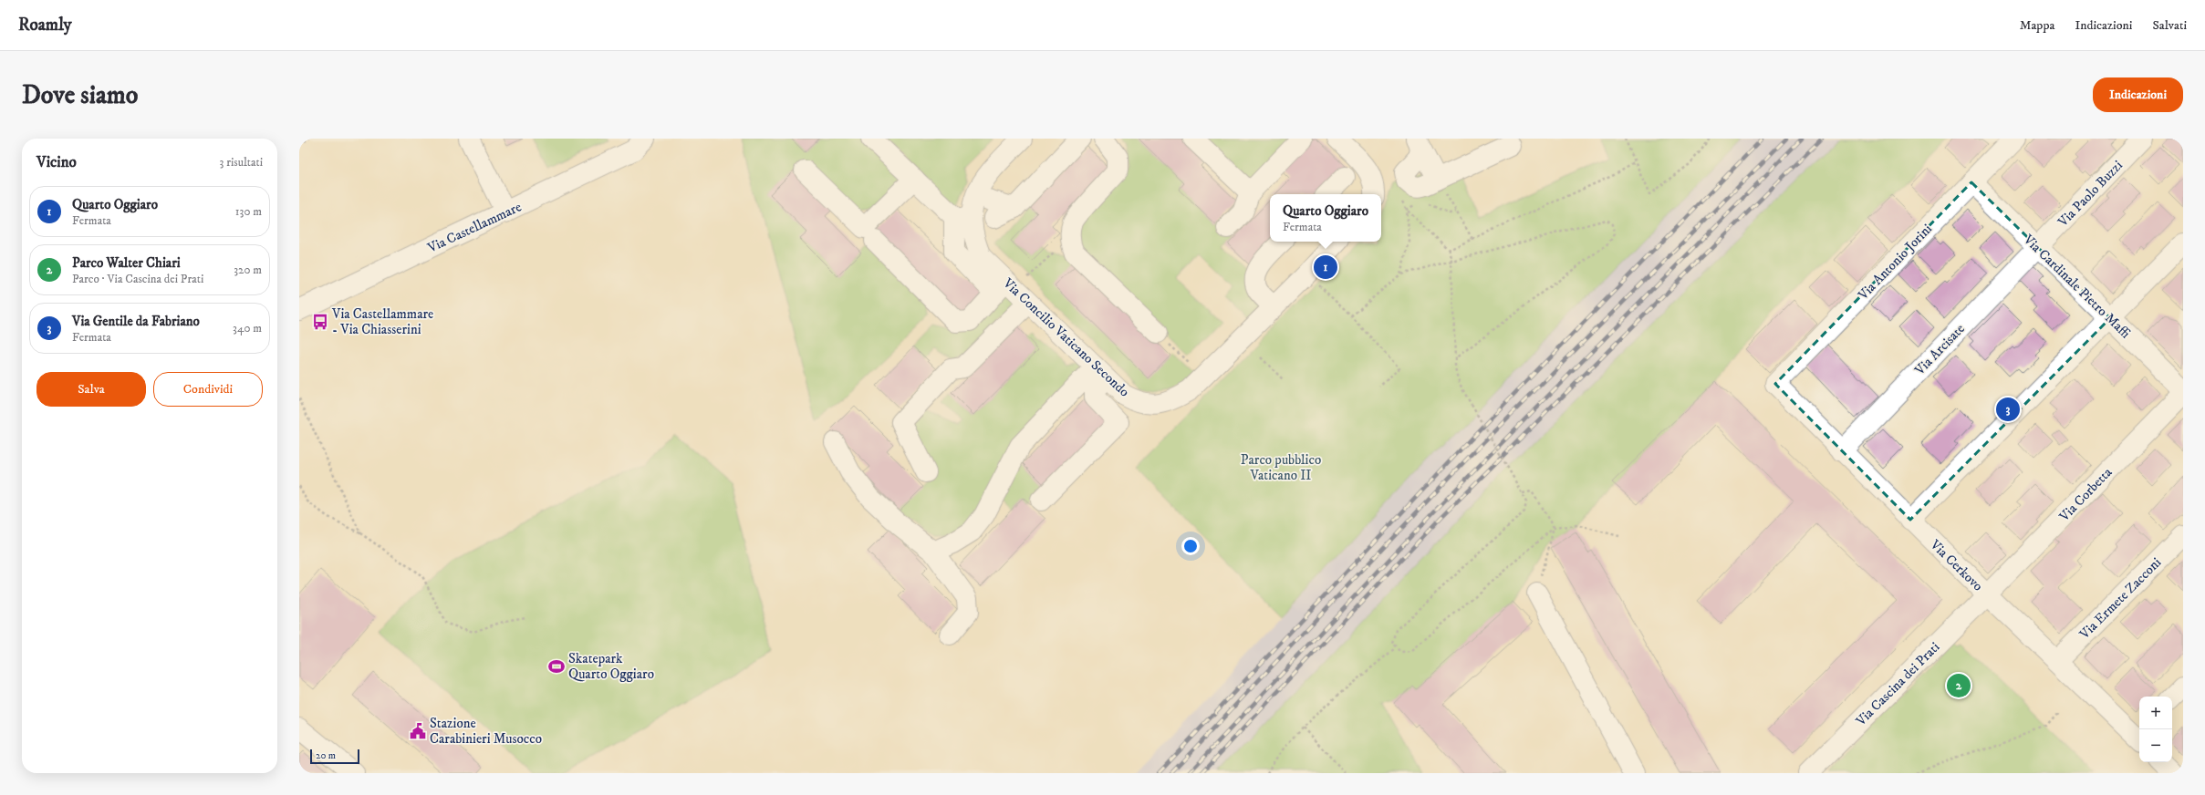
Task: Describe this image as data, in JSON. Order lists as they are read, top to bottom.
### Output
{
  "streets": {
    "street": [
      "Via Paolo Buzzi",
      "Via Castellammare",
      "Via Antonio Jorini",
      "Via Cardinale Pietro Maffi",
      "Via Concilio Vaticano Secondo",
      "Via Arcisate",
      "Via Corbetta",
      "Via Cerkovo",
      "Via Ermete Zacconi",
      "Via Cascina dei Prati"
    ]
  },
  "crossings": [
    ["Via Paolo Buzzi", "Via Cardinale Pietro Maffi"],
    ["Via Paolo Buzzi", "Via Arcisate"],
    ["Via Antonio Jorini", "Via Cardinale Pietro Maffi"],
    ["Via Antonio Jorini", "Via Cerkovo"],
    ["Via Cardinale Pietro Maffi", "Via Arcisate"],
    ["Via Arcisate", "Via Cerkovo"],
    ["Via Corbetta", "Via Cerkovo"],
    ["Via Corbetta", "Via Cascina dei Prati"],
    ["Via Cerkovo", "Via Ermete Zacconi"],
    ["Via Cerkovo", "Via Cascina dei Prati"]
  ],
  "parks": ["Parco pubblico Vaticano II"],
  "places": {
    "bus stop": ["Via Castellammare - Via Chiasserini"],
    "sports": ["Skatepark Quarto Oggiaro"],
    "public building": ["Stazione Carabinieri Musocco"]
  },
  "scale_bar": "20 m",
  "page": {
    "header": "Roamly",
    "nav": ["Mappa", "Indicazioni", "Salvati"],
    "buttons": [
      "Indicazioni",
      ["Salva", "Condividi"]
    ],
    "title": "Dove siamo",
    "heading": ["Vicino", "3 risultati"],
    "list": [
      {
        "mark": "1",
        "name": "Quarto Oggiaro",
        "note": "Fermata",
        "value": "130 m"
      },
      {
        "mark": "2",
        "name": "Parco Walter Chiari",
        "note": "Parco · Via Cascina dei Prati",
        "value": "320 m"
      },
      {
        "mark": "3",
        "name": "Via Gentile da Fabriano",
        "note": "Fermata",
        "value": "340 m"
      }
    ],
    "popup": ["Quarto Oggiaro", "Fermata"],
    "pins": ["1", "3", "2"],
    "map_buttons": ["+", "−"],
    "scale": "20 m"
  }
}
